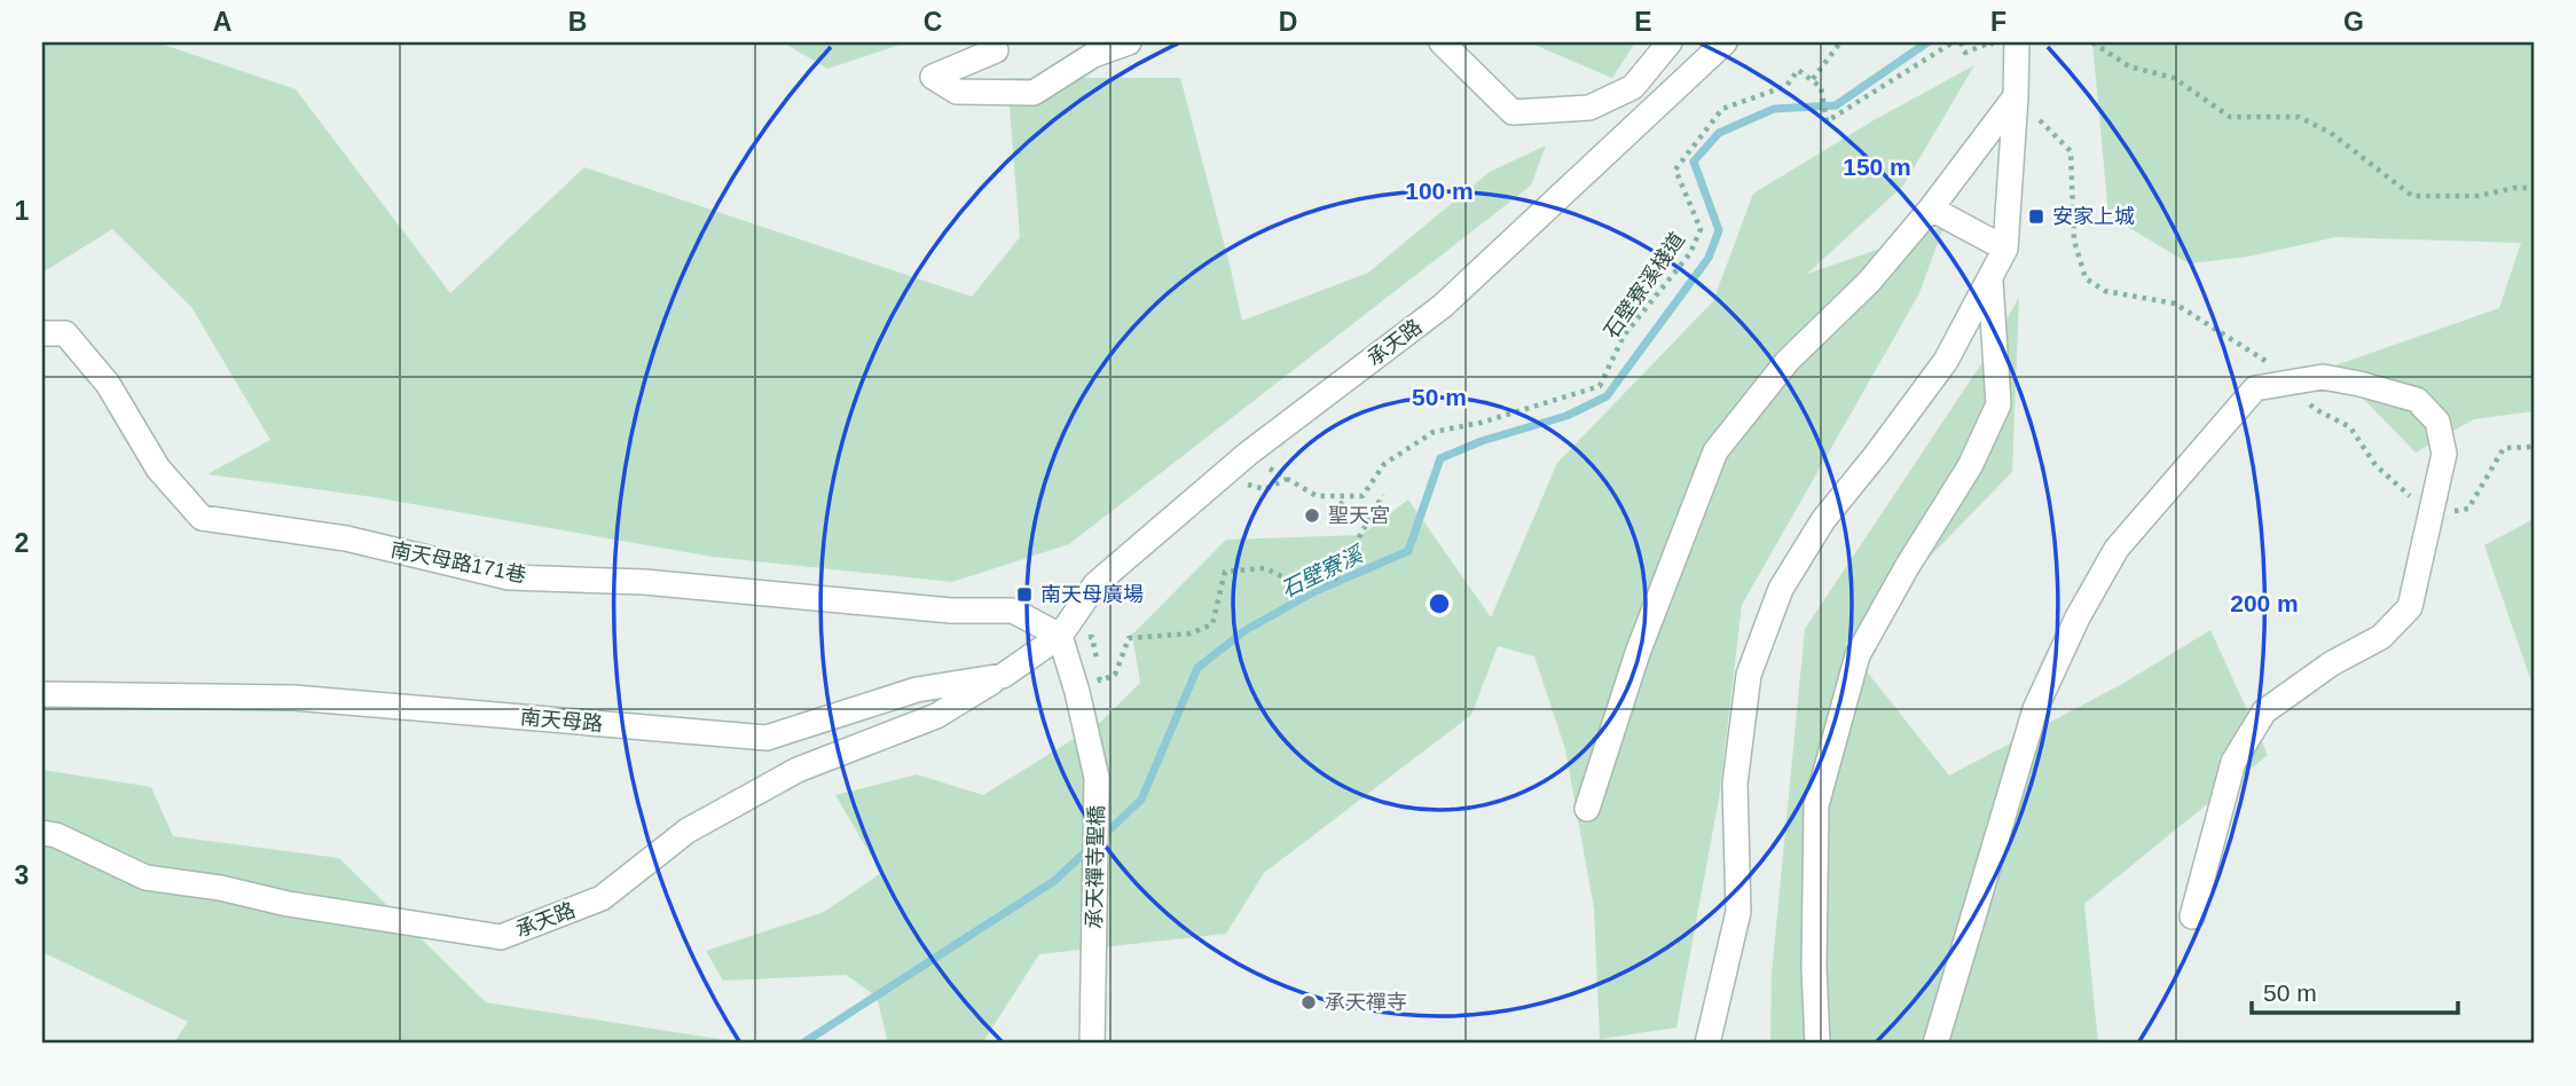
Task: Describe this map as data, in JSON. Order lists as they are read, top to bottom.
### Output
{
  "streets": {
    "street": [
      "承天路",
      "南天母路171巷",
      "南天母路",
      "承天禪寺聖橋"
    ],
    "path": ["石壁寮溪棧道"]
  },
  "crossings": [
    ["承天路", "南天母路171巷"],
    ["承天路", "南天母路"],
    ["承天路", "承天禪寺聖橋"],
    ["南天母路171巷", "南天母路"],
    ["南天母路171巷", "承天禪寺聖橋"],
    ["南天母路", "承天禪寺聖橋"]
  ],
  "water": ["石壁寮溪"],
  "places": {
    "transit": ["安家上城", "南天母廣場"],
    "other": ["聖天宮", "承天禪寺"]
  },
  "scale_bar": "50 m",
  "grid": {
    "columns": [
      "A",
      "B",
      "C",
      "D",
      "E",
      "F",
      "G"
    ],
    "rows": ["1", "2", "3"]
  },
  "rings": [
    "150 m",
    "100 m",
    "50 m",
    "200 m"
  ]
}
